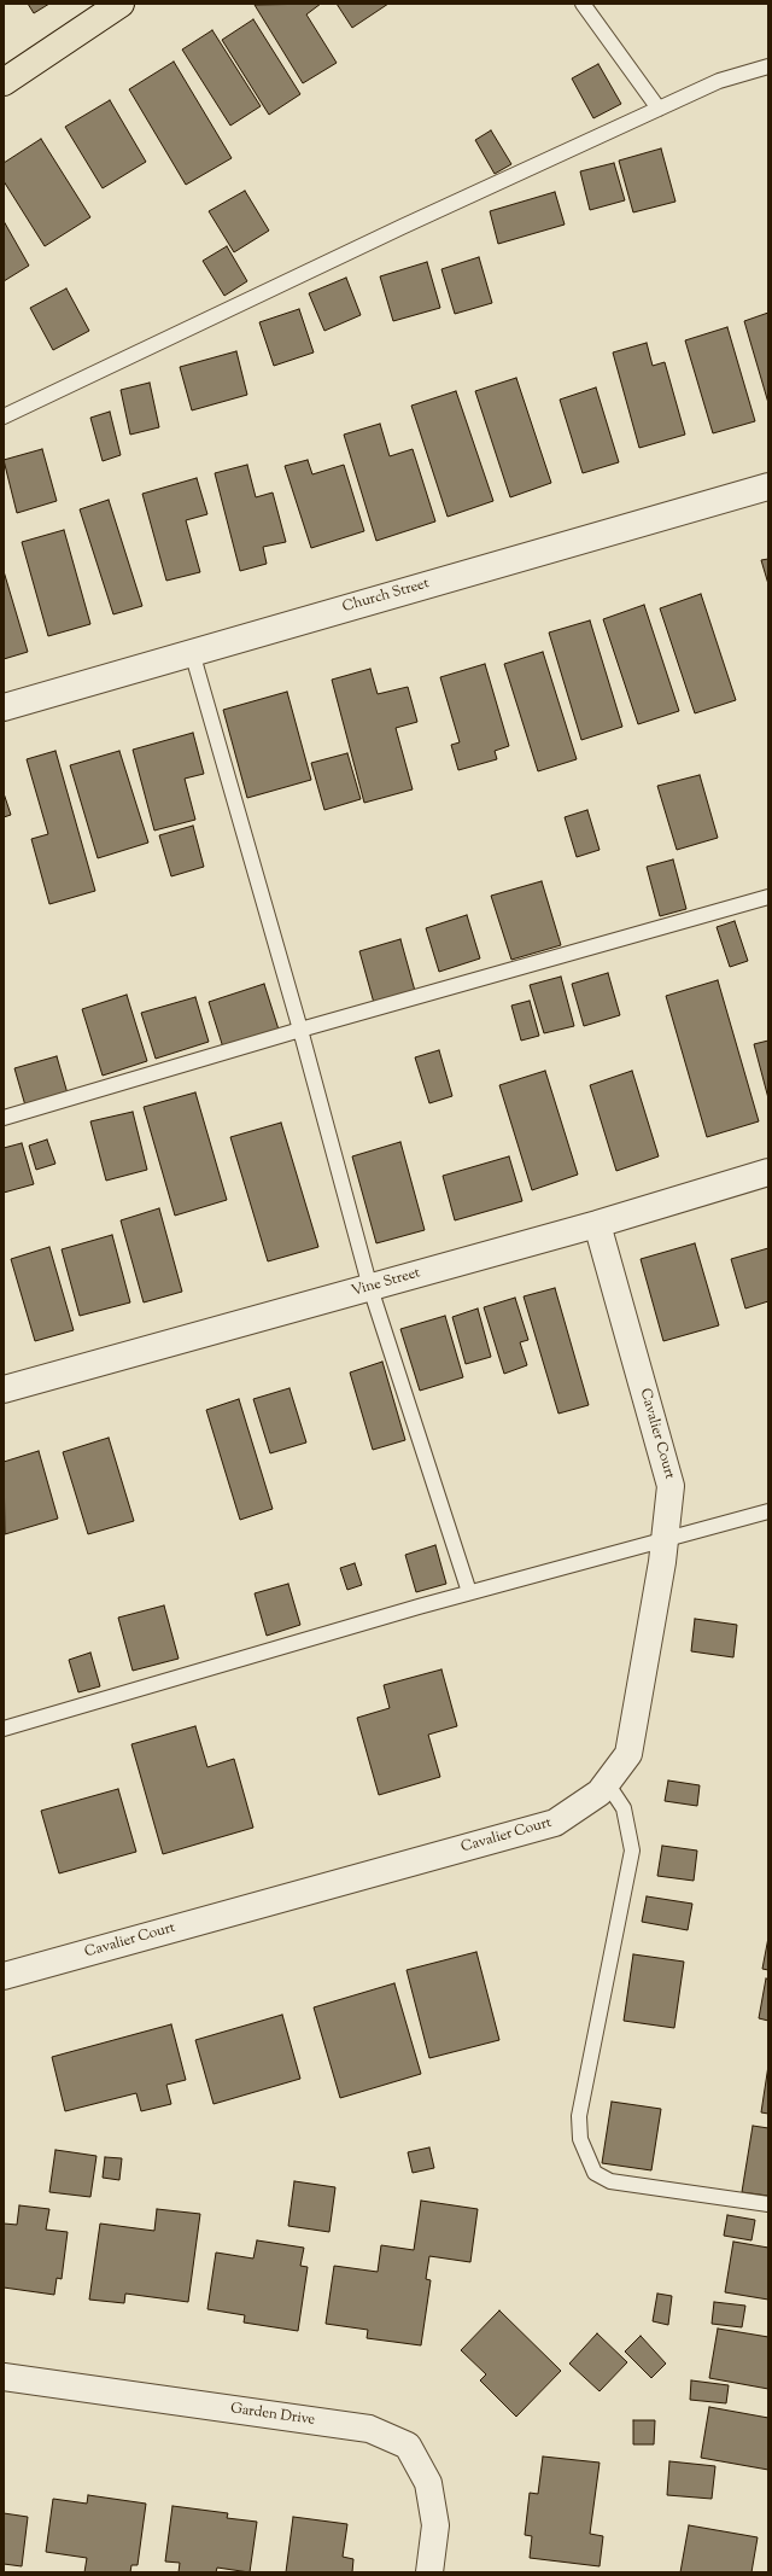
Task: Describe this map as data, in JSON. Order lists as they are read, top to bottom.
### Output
{
  "streets": {
    "street": [
      "Church Street",
      "Vine Street",
      "Cavalier Court",
      "Garden Drive"
    ]
  },
  "crossings": [
    ["Vine Street", "Cavalier Court"]
  ]
}
